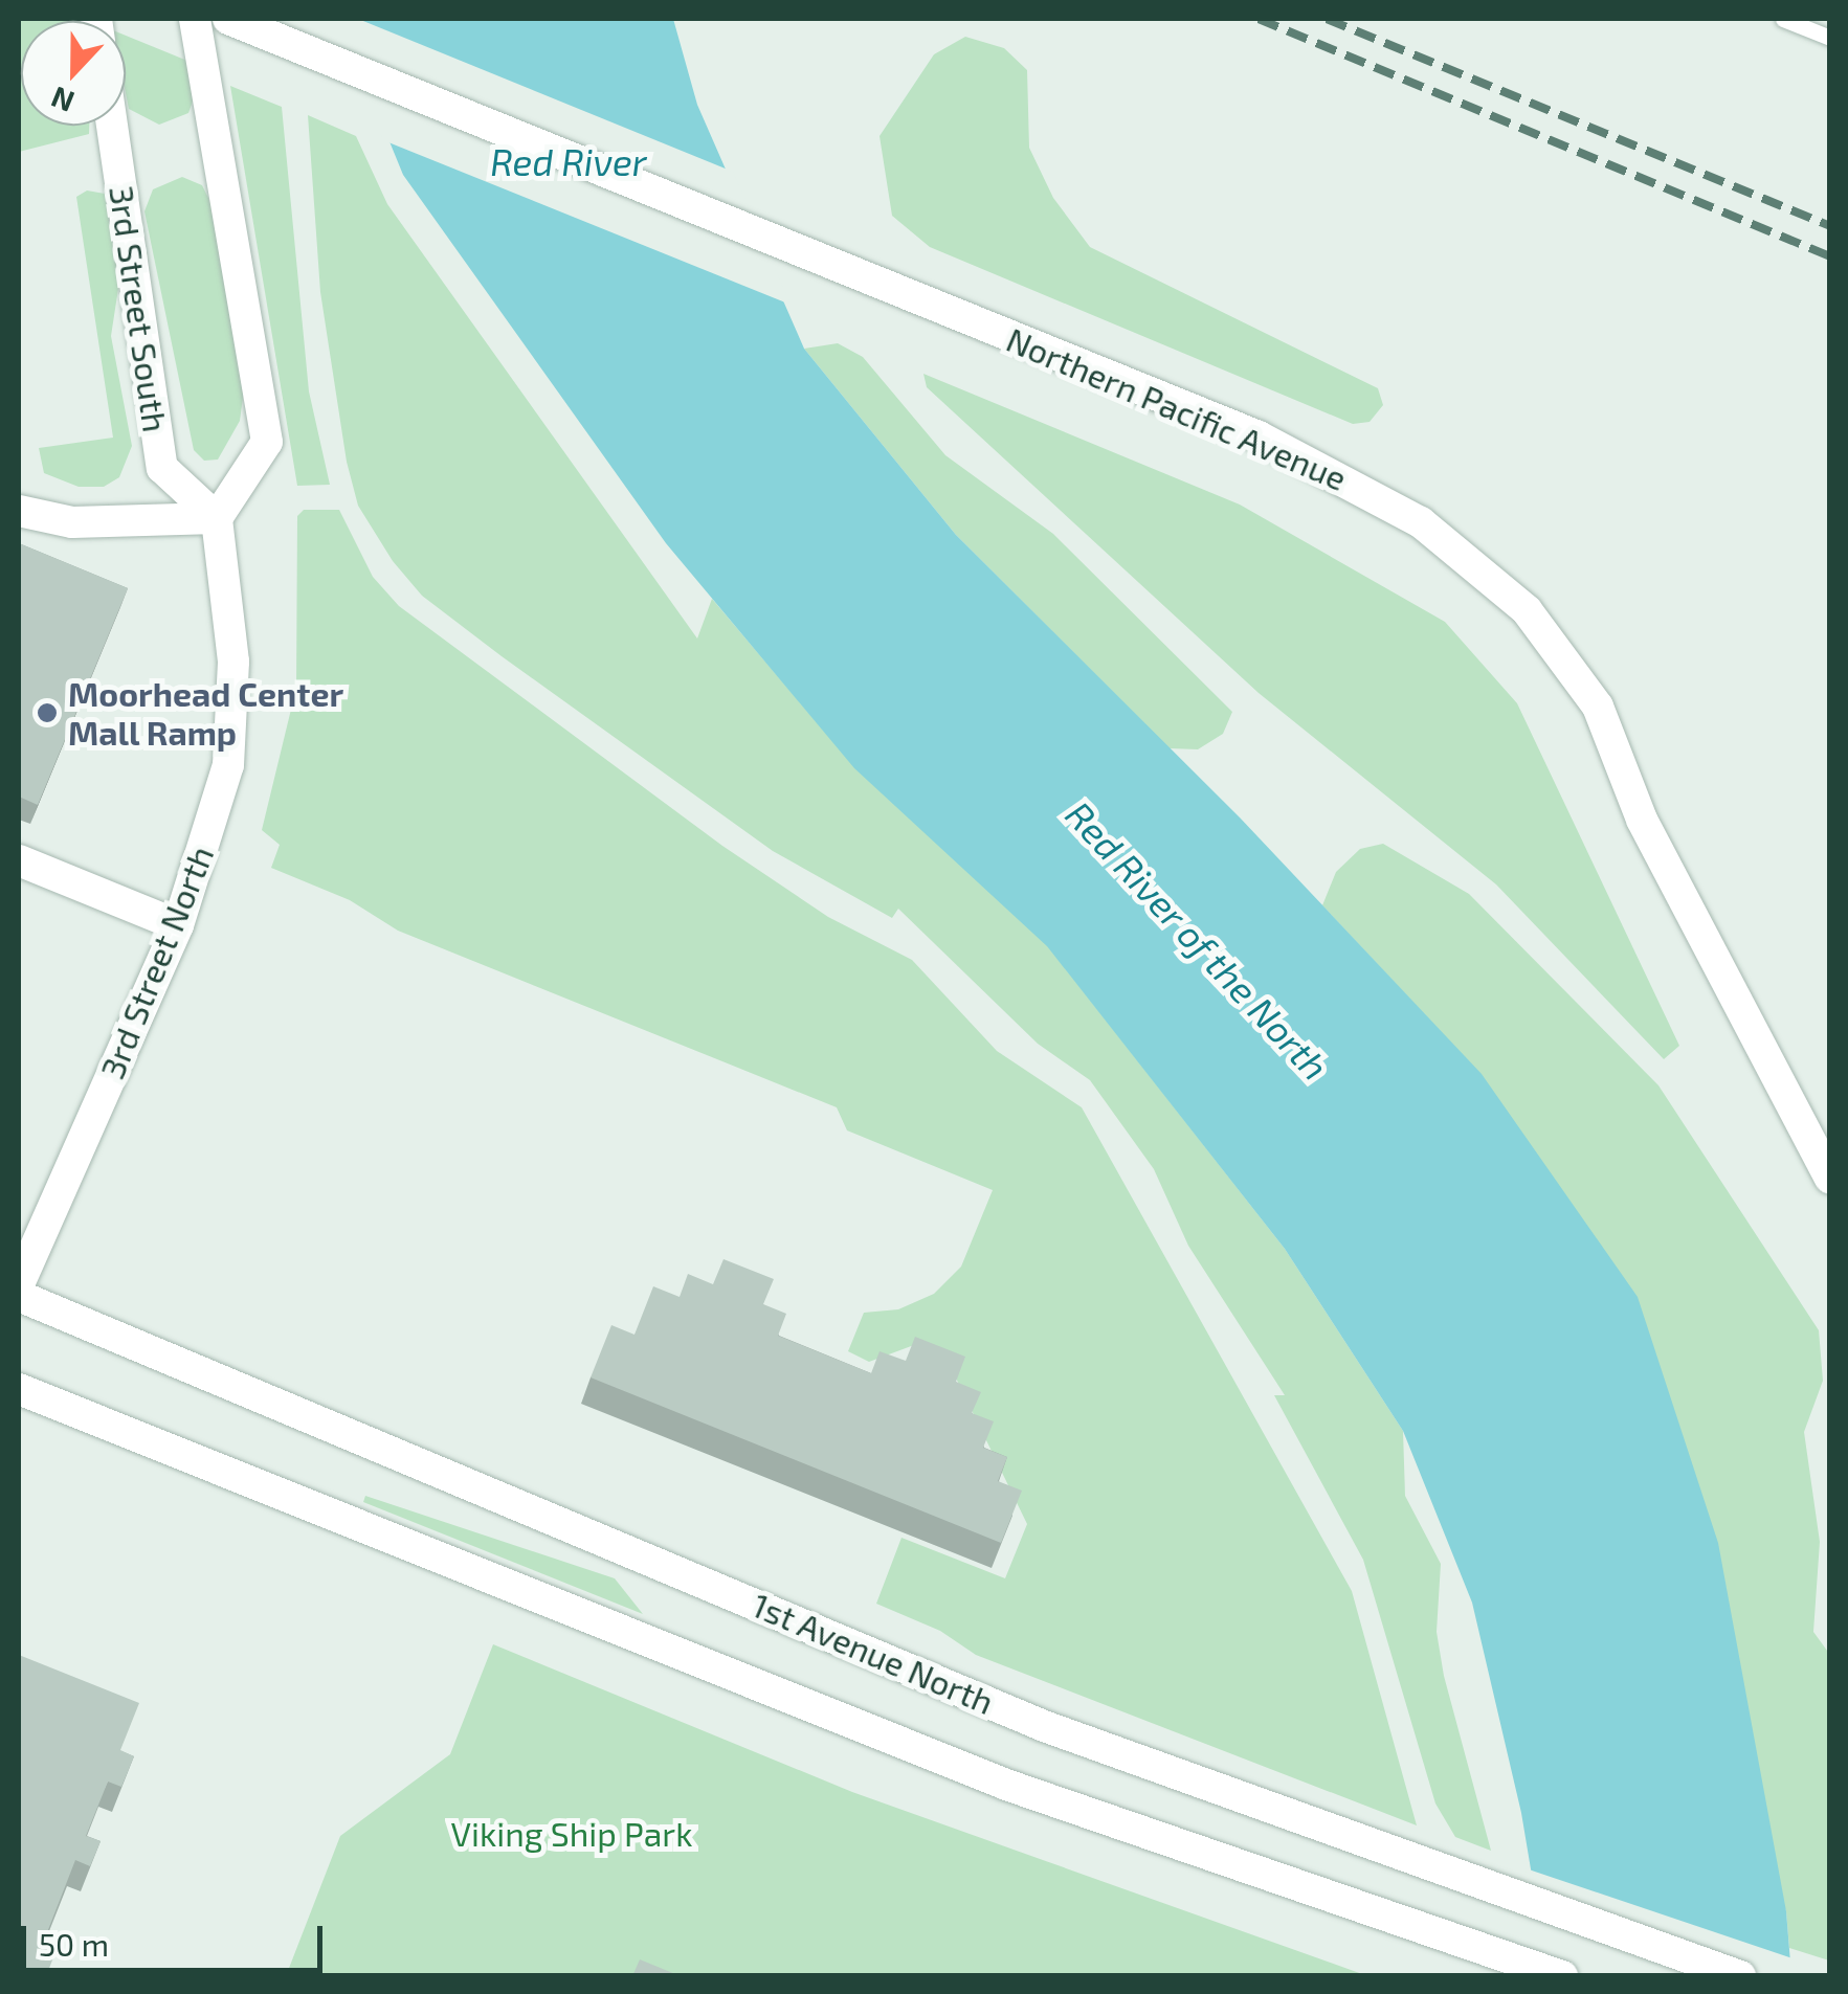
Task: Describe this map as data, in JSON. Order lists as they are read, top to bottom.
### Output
{
  "streets": {
    "street": [
      "3rd Street South",
      "Northern Pacific Avenue",
      "3rd Street North",
      "1st Avenue North"
    ]
  },
  "crossings": [
    ["3rd Street South", "3rd Street North"]
  ],
  "water": ["Red River", "Red River of the North"],
  "parks": ["Viking Ship Park"],
  "places": ["Moorhead Center Mall Ramp"],
  "scale_bar": "50 m",
  "north": "bottom"
}
